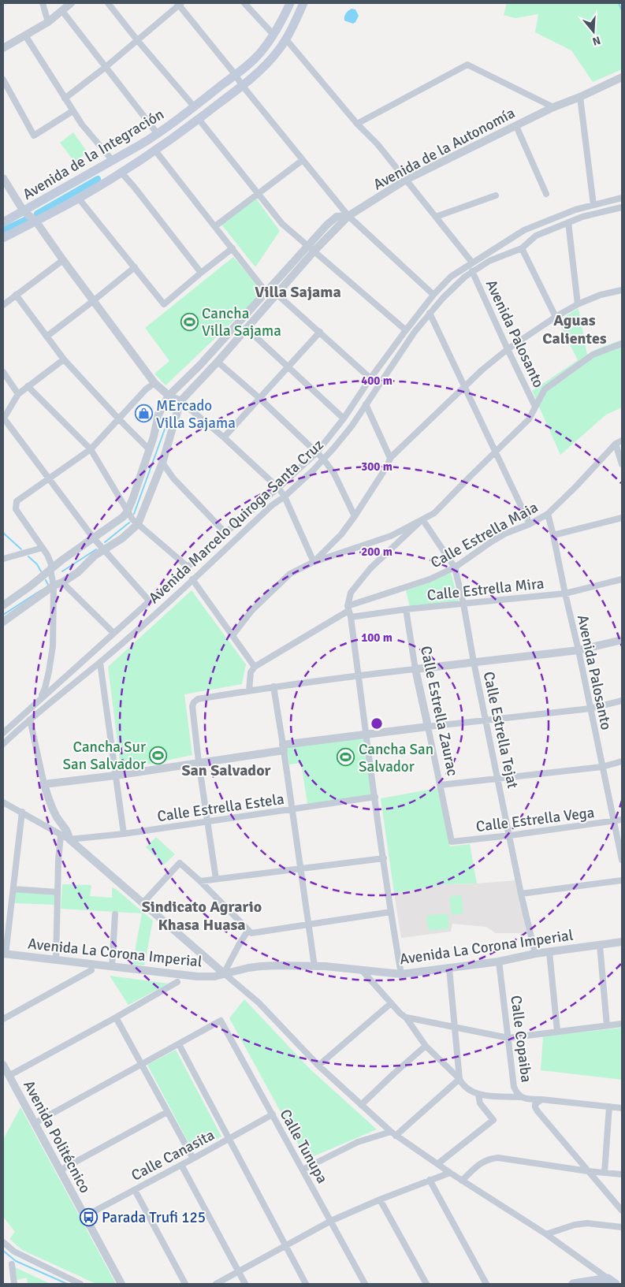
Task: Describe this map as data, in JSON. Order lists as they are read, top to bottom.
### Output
{
  "streets": {
    "main road": ["Avenida de la Integración"],
    "street": [
      "Avenida de la Autonomía",
      "Avenida Palosanto",
      "Avenida Marcelo Quiroga Santa Cruz",
      "Calle Estrella Maia",
      "Calle Estrella Mira",
      "Calle Estrella Zaurac",
      "Calle Estrella Tejat",
      "Calle Estrella Estela",
      "Calle Estrella Vega",
      "Avenida La Corona Imperial",
      "Calle Copaiba",
      "Avenida Politécnico",
      "Calle Tunupa",
      "Calle Canasita"
    ]
  },
  "crossings": [
    ["Avenida Palosanto", "Avenida Marcelo Quiroga Santa Cruz"],
    ["Avenida Palosanto", "Calle Estrella Maia"],
    ["Avenida Palosanto", "Calle Estrella Mira"],
    ["Avenida Palosanto", "Calle Estrella Vega"],
    ["Calle Estrella Maia", "Calle Estrella Tejat"],
    ["Calle Estrella Mira", "Calle Estrella Zaurac"],
    ["Calle Estrella Mira", "Calle Estrella Tejat"],
    ["Calle Estrella Zaurac", "Calle Estrella Vega"],
    ["Calle Estrella Tejat", "Calle Estrella Vega"],
    ["Calle Estrella Tejat", "Avenida La Corona Imperial"],
    ["Avenida La Corona Imperial", "Calle Copaiba"],
    ["Avenida Politécnico", "Calle Canasita"],
    ["Calle Tunupa", "Calle Canasita"]
  ],
  "districts": [
    "Villa Sajama",
    "Aguas Calientes",
    "San Salvador",
    "Sindicato Agrario Khasa Huasa"
  ],
  "places": {
    "sports": ["Cancha Villa Sajama", "Cancha Sur San Salvador", "Cancha San Salvador"],
    "shop": ["MErcado Villa Sajama"],
    "bus stop": ["Parada Trufi 125"]
  },
  "north": "bottom",
  "rings": [
    "400 m",
    "300 m",
    "200 m",
    "100 m"
  ]
}
